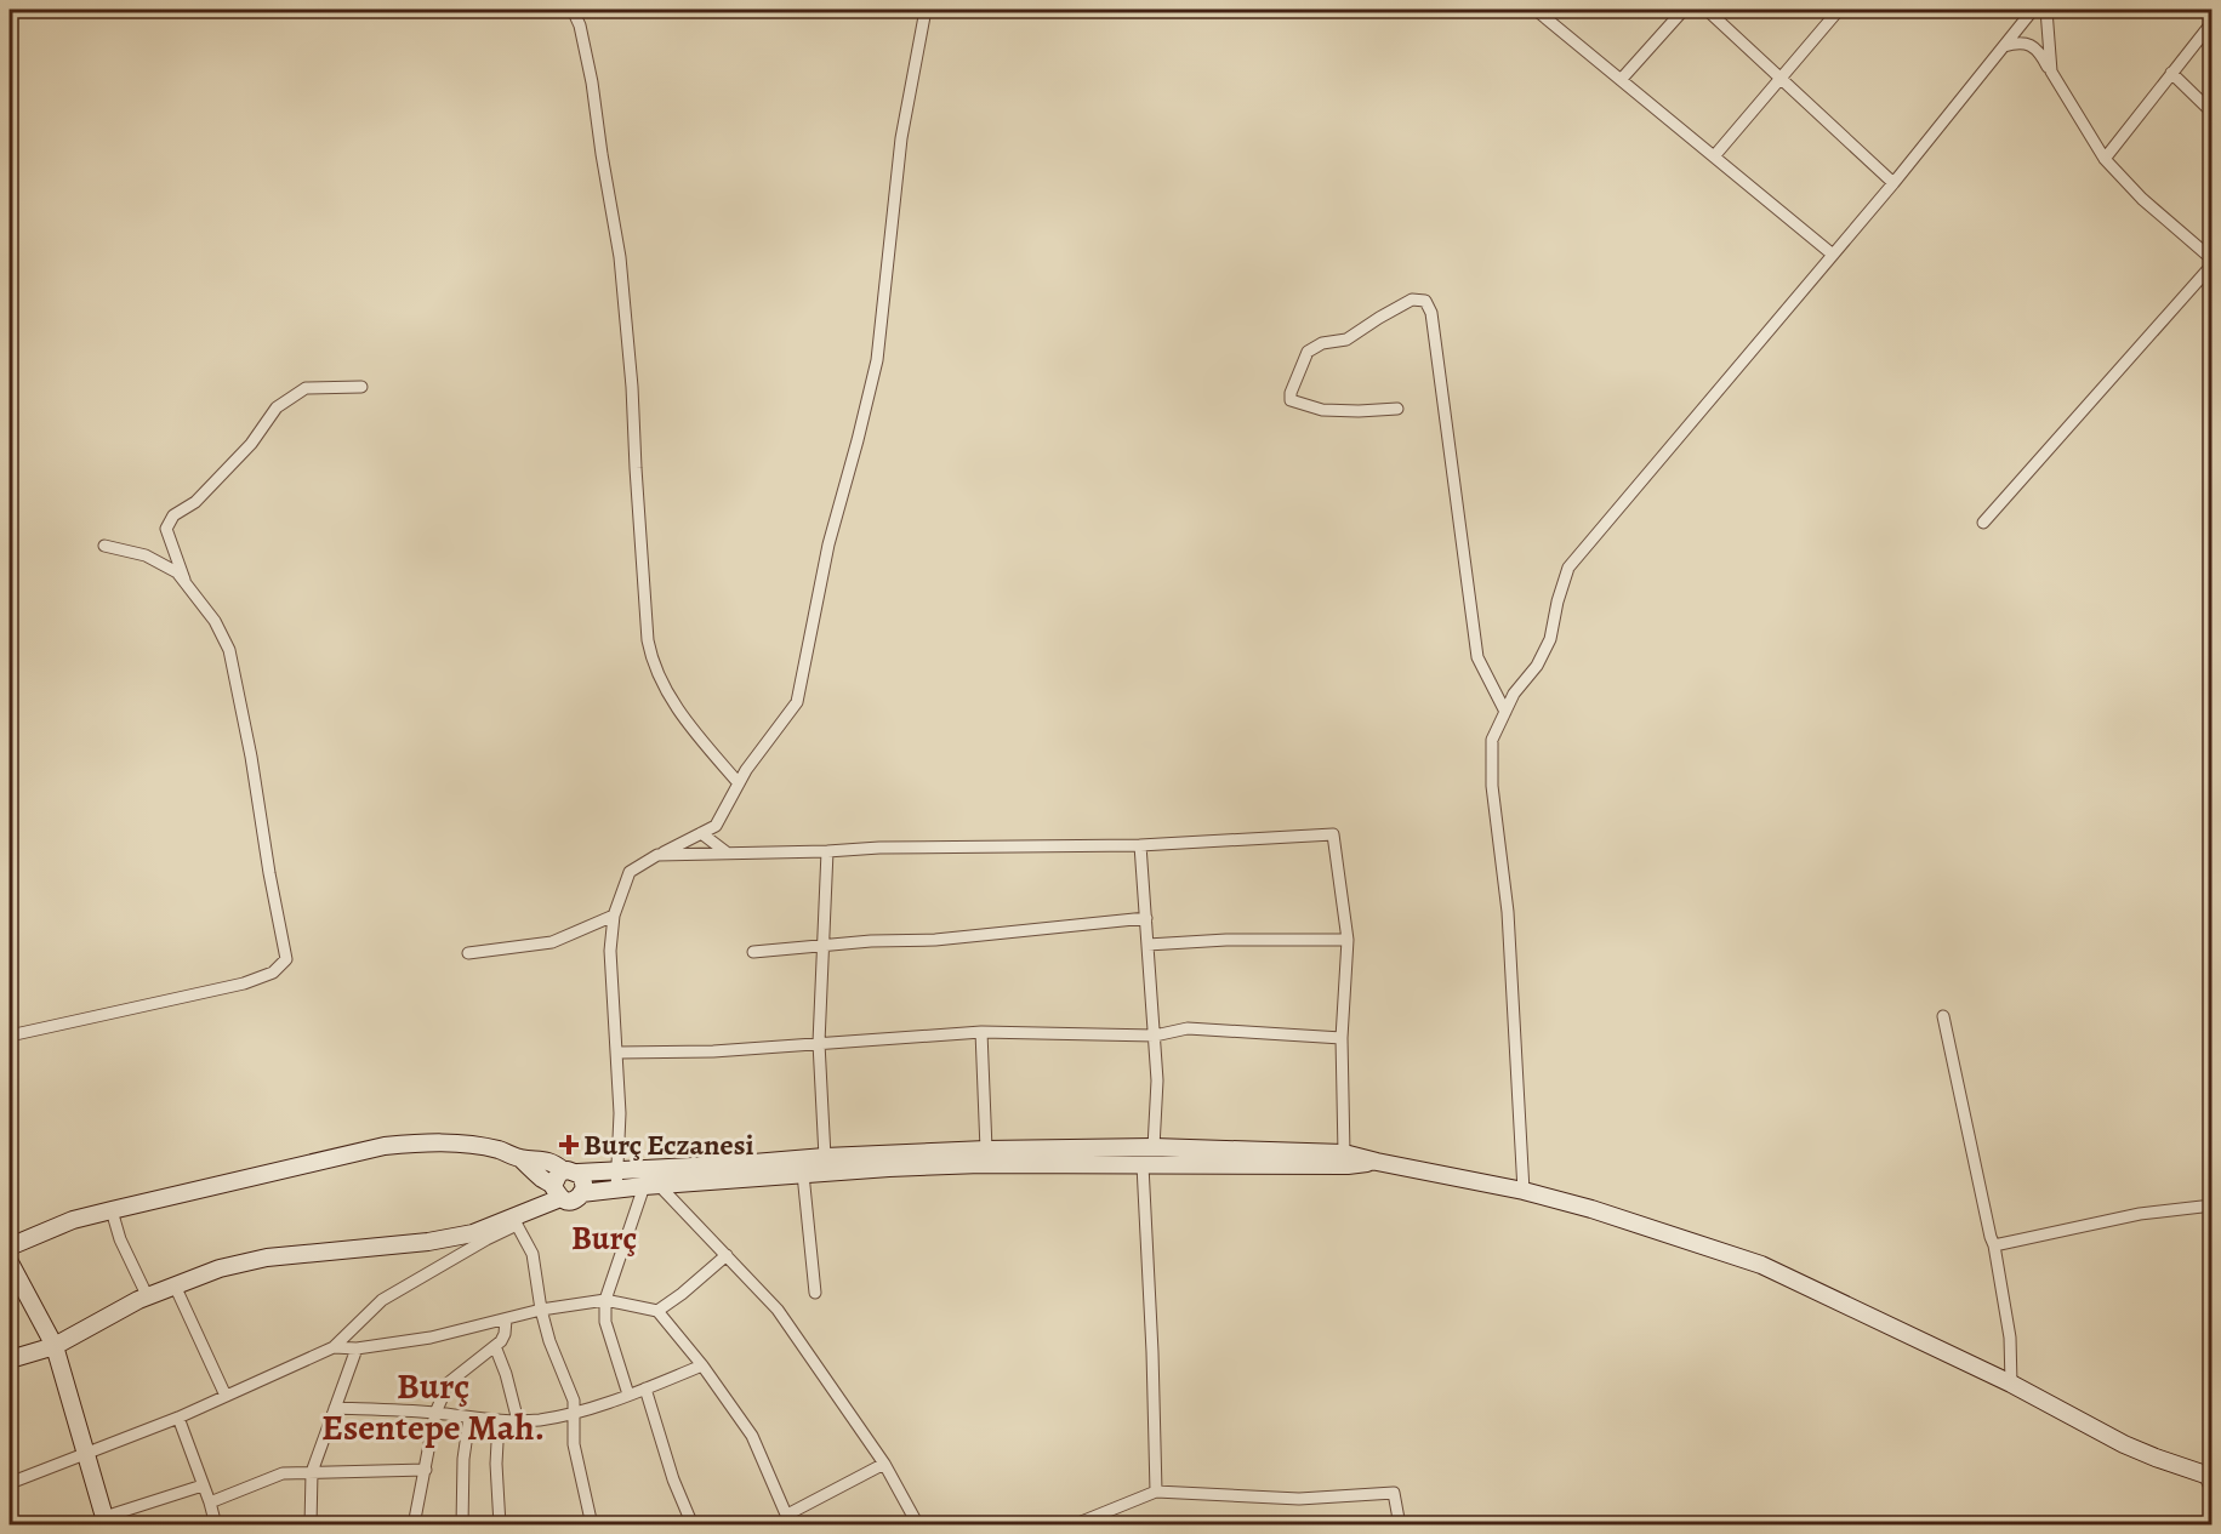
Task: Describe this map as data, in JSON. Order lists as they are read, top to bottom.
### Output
{
  "districts": ["Burç", "Burç Esentepe Mah."],
  "places": {
    "health": ["Burç Eczanesi"]
  }
}
